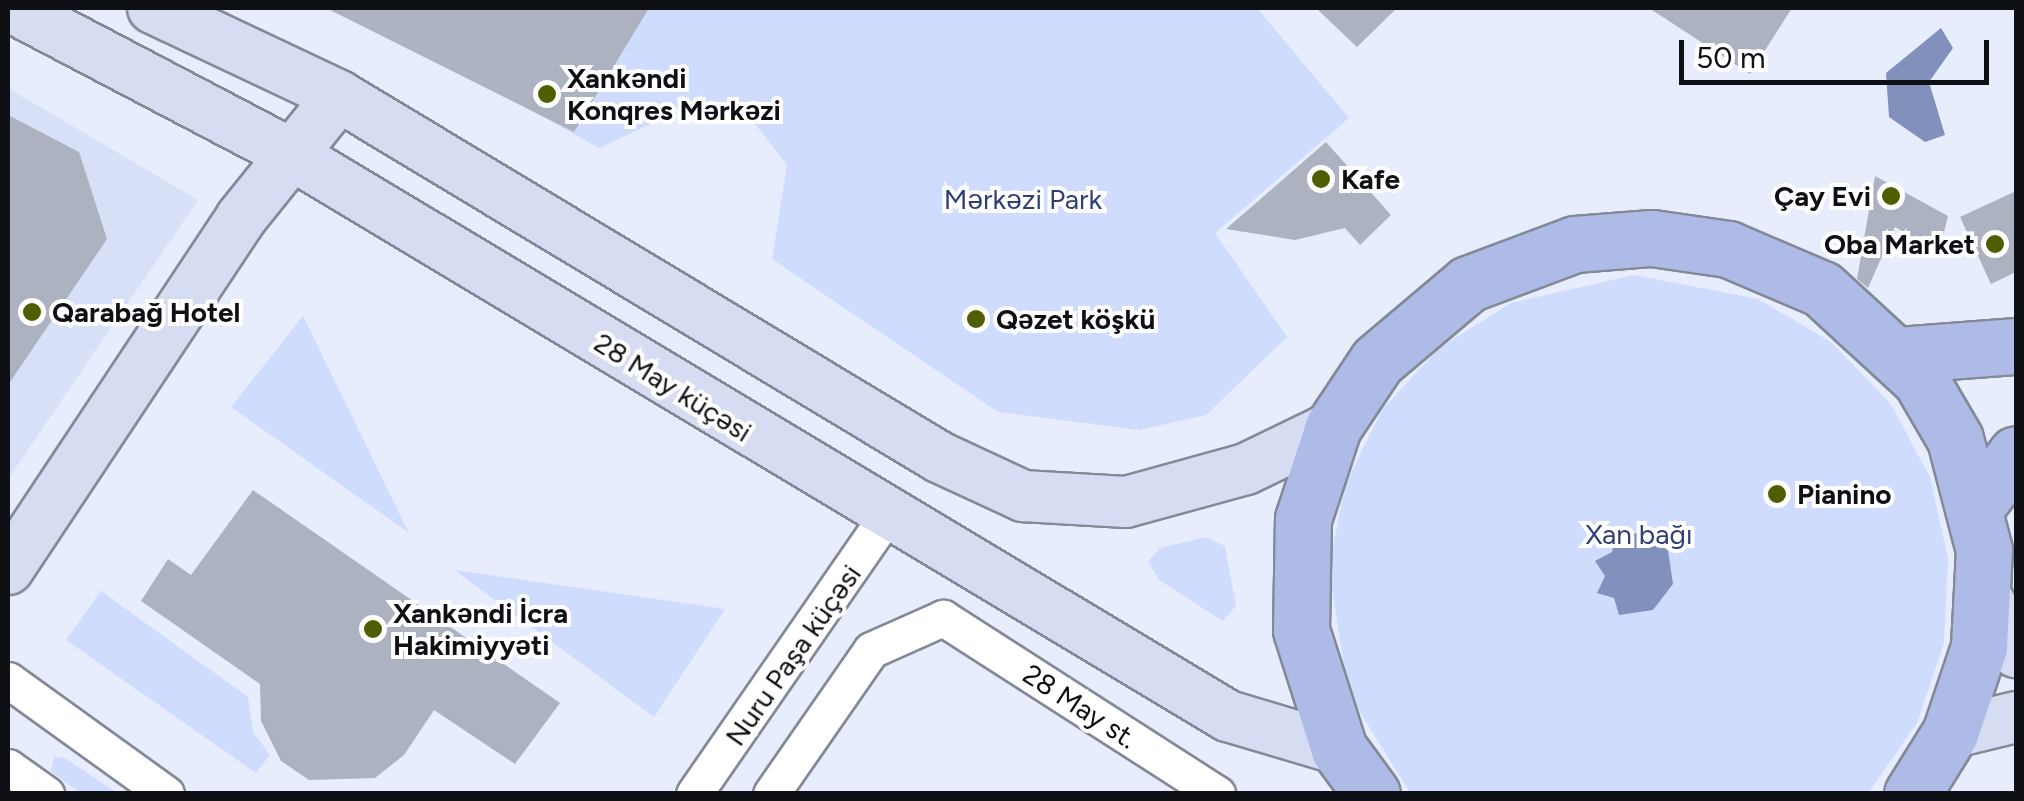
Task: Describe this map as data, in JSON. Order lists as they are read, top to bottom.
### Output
{
  "streets": {
    "main road": ["28 May küçəsi"],
    "street": ["Nuru Paşa küçəsi", "28 May st."]
  },
  "crossings": [
    ["28 May küçəsi", "Nuru Paşa küçəsi"]
  ],
  "parks": ["Mərkəzi Park", "Xan bağı"],
  "places": [
    "Xankəndi Konqres Mərkəzi",
    "Kafe",
    "Çay Evi",
    "Oba Market",
    "Qarabağ Hotel",
    "Qəzet köşkü",
    "Pianino",
    "Xankəndi İcra Hakimiyyəti"
  ],
  "scale_bar": "50 m"
}
